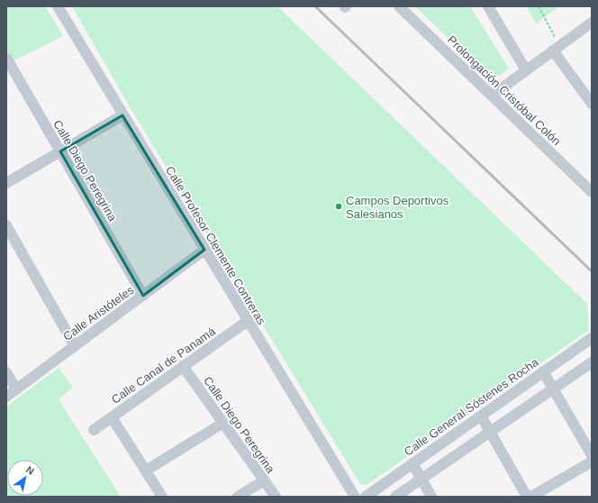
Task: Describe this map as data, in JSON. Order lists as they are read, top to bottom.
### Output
{
  "streets": {
    "street": [
      "Prolongación Cristóbal Colón",
      "Calle Diego Peregrina",
      "Calle Profesor Clemente Contreras",
      "Calle Aristóteles",
      "Calle Canal de Panamá",
      "Calle General Sóstenes Rocha"
    ]
  },
  "crossings": [
    ["Calle Diego Peregrina", "Calle Aristóteles"],
    ["Calle Diego Peregrina", "Calle Canal de Panamá"],
    ["Calle Profesor Clemente Contreras", "Calle Aristóteles"],
    ["Calle Profesor Clemente Contreras", "Calle Canal de Panamá"]
  ],
  "places": ["Campos Deportivos Salesianos"],
  "north": "top right"
}
